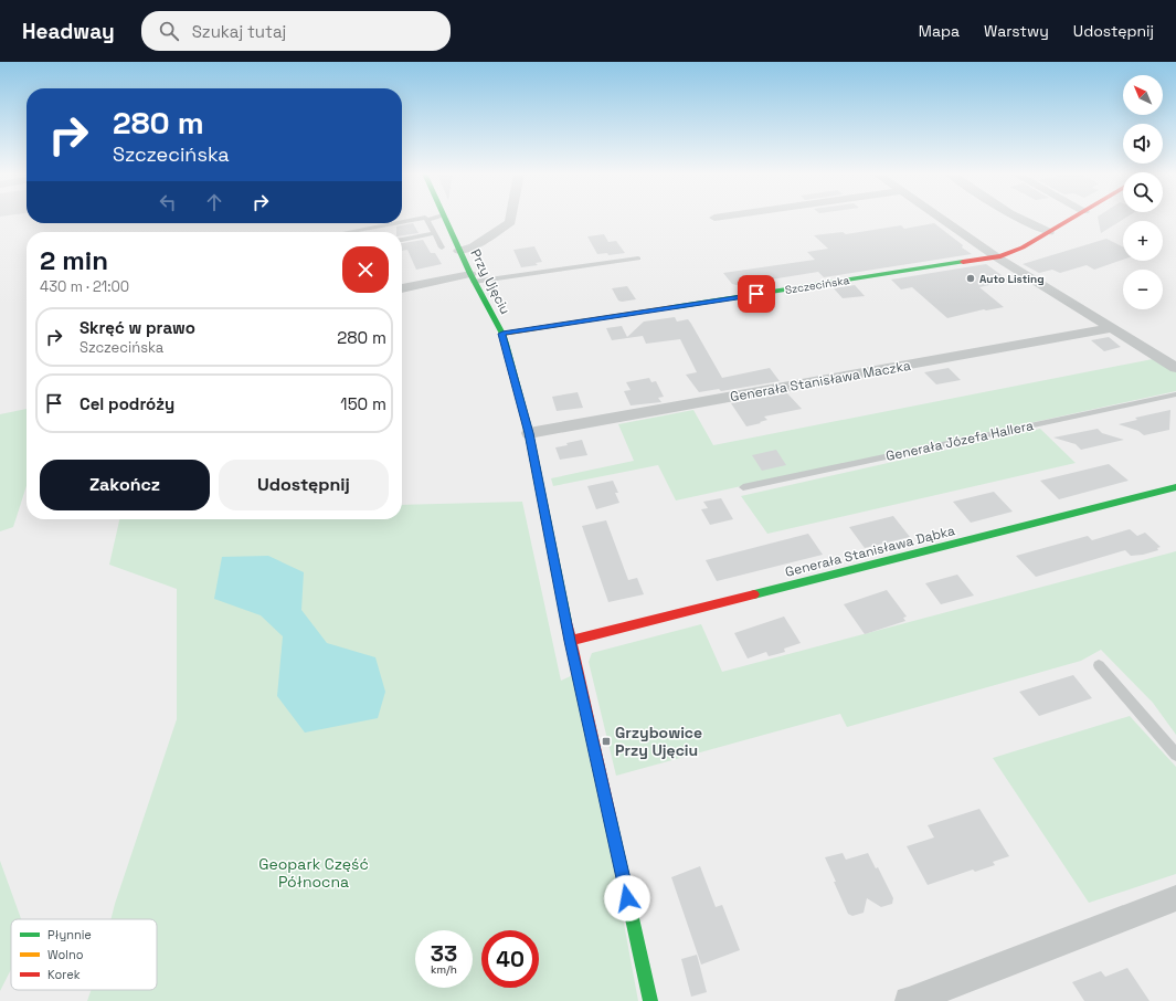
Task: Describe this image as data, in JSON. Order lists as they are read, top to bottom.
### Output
{
  "streets": {
    "street": [
      "Przy Ujęciu",
      "Szczecińska",
      "Generała Stanisława Maczka",
      "Generała Stanisława Dąbka"
    ],
    "lane": ["Generała Józefa Hallera"]
  },
  "crossings": [
    ["Przy Ujęciu", "Szczecińska"],
    ["Przy Ujęciu", "Generała Stanisława Maczka"],
    ["Przy Ujęciu", "Generała Stanisława Dąbka"]
  ],
  "parks": ["Geopark Część Północna"],
  "places": {
    "other": ["Auto Listing"],
    "transit": ["Grzybowice Przy Ujęciu"]
  },
  "legend": ["Płynnie", "Wolno", "Korek"],
  "north": "top left",
  "page": {
    "header": "Headway",
    "search": "Szukaj tutaj",
    "nav": ["Mapa", "Warstwy", "Udostępnij"],
    "map_buttons": ["+", "−"],
    "turn": ["280 m", "Szczecińska"],
    "heading": ["2 min", "430 m · 21:00"],
    "list": [
      {
        "name": "Skręć w prawo",
        "note": "Szczecińska",
        "value": "280 m"
      },
      {
        "name": "Cel podróży",
        "value": "150 m"
      }
    ],
    "buttons": ["Zakończ", "Udostępnij"],
    "speed": "33 km/h",
    "limit": "40"
  }
}
